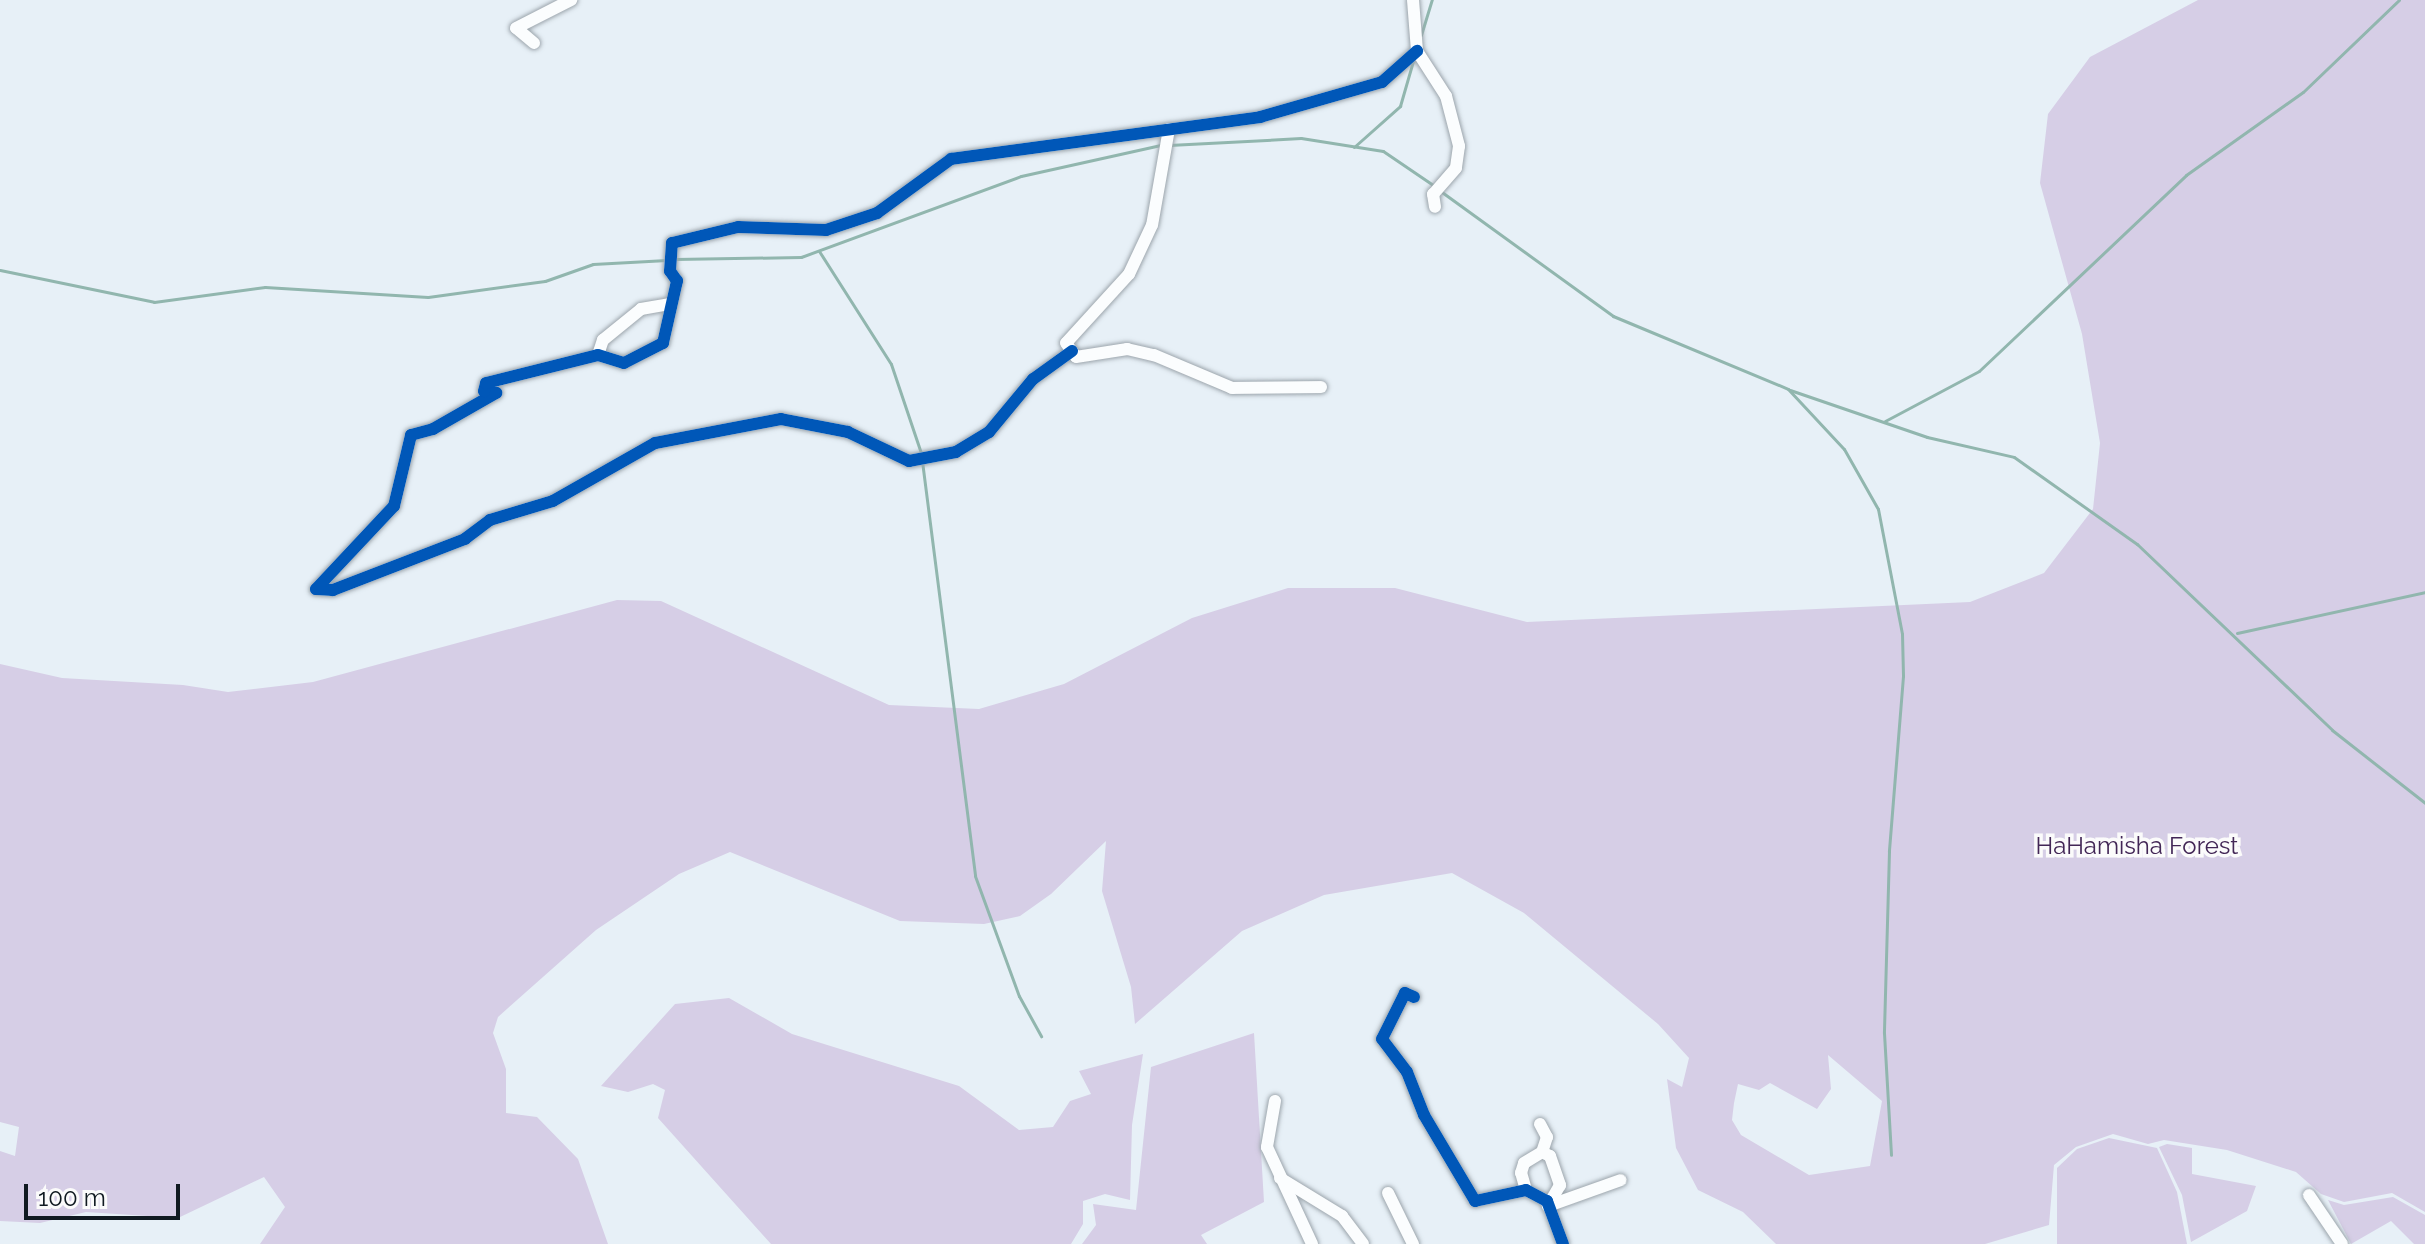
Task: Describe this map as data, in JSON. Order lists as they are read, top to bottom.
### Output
{
  "parks": ["HaHamisha Forest"],
  "scale_bar": "100 m"
}
